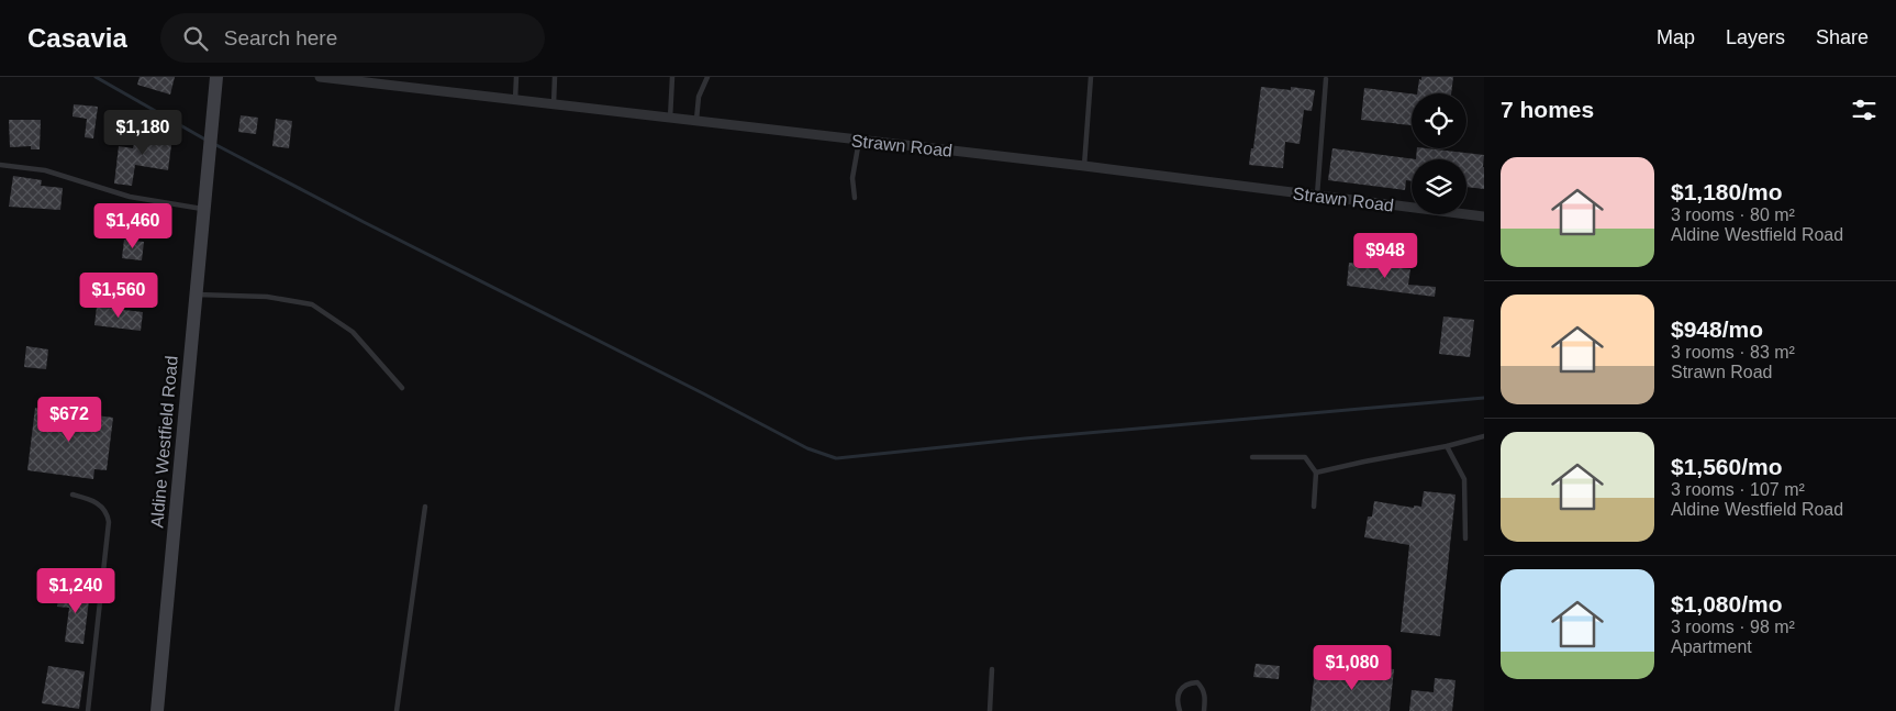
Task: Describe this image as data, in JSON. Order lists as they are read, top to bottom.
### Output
{
  "streets": {
    "main road": ["Aldine Westfield Road"],
    "street": ["Strawn Road"]
  },
  "page": {
    "header": "Casavia",
    "search": "Search here",
    "nav": ["Map", "Layers", "Share"],
    "heading": "7 homes",
    "price": [
      "$1,180",
      "$1,460",
      "$948",
      "$1,560",
      "$672",
      "$1,240",
      "$1,080"
    ],
    "list": [
      {
        "name": "$1,180/mo",
        "note": "3 rooms · 80 m² · Aldine Westfield Road"
      },
      {
        "name": "$948/mo",
        "note": "3 rooms · 83 m² · Strawn Road"
      },
      {
        "name": "$1,560/mo",
        "note": "3 rooms · 107 m² · Aldine Westfield Road"
      },
      {
        "name": "$1,080/mo",
        "note": "3 rooms · 98 m² · Apartment"
      }
    ]
  }
}
